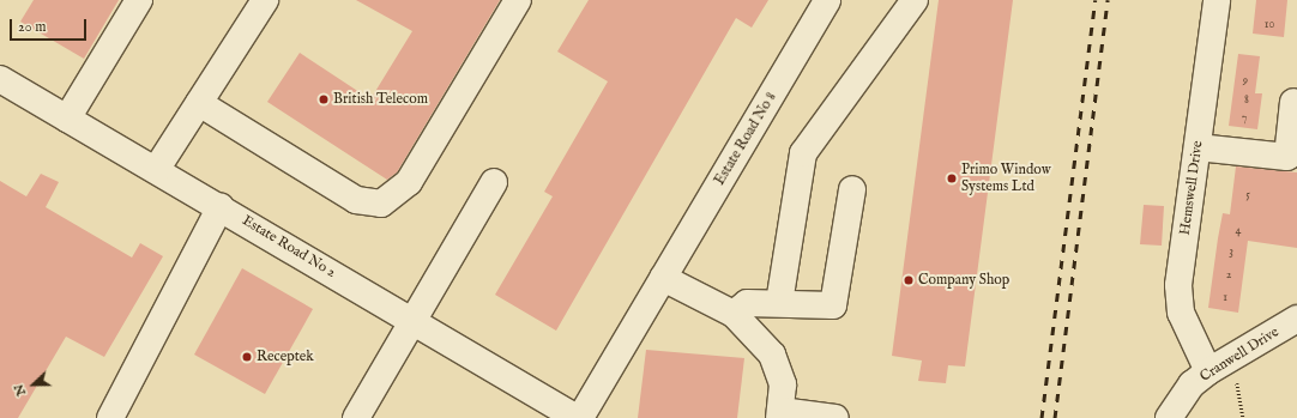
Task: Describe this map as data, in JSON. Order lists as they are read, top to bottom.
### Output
{
  "streets": {
    "street": [
      "Estate Road No 8",
      "Hemswell Drive",
      "Estate Road No 2",
      "Cranwell Drive"
    ]
  },
  "crossings": [
    ["Estate Road No 8", "Estate Road No 2"],
    ["Hemswell Drive", "Cranwell Drive"]
  ],
  "places": [
    "British Telecom",
    "Primo Window Systems Ltd",
    "Company Shop",
    "Receptek"
  ],
  "house_numbers": [
    "10",
    "9",
    "8",
    "7",
    "5",
    "4",
    "3",
    "2",
    "1"
  ],
  "scale_bar": "20 m",
  "north": "left"
}
